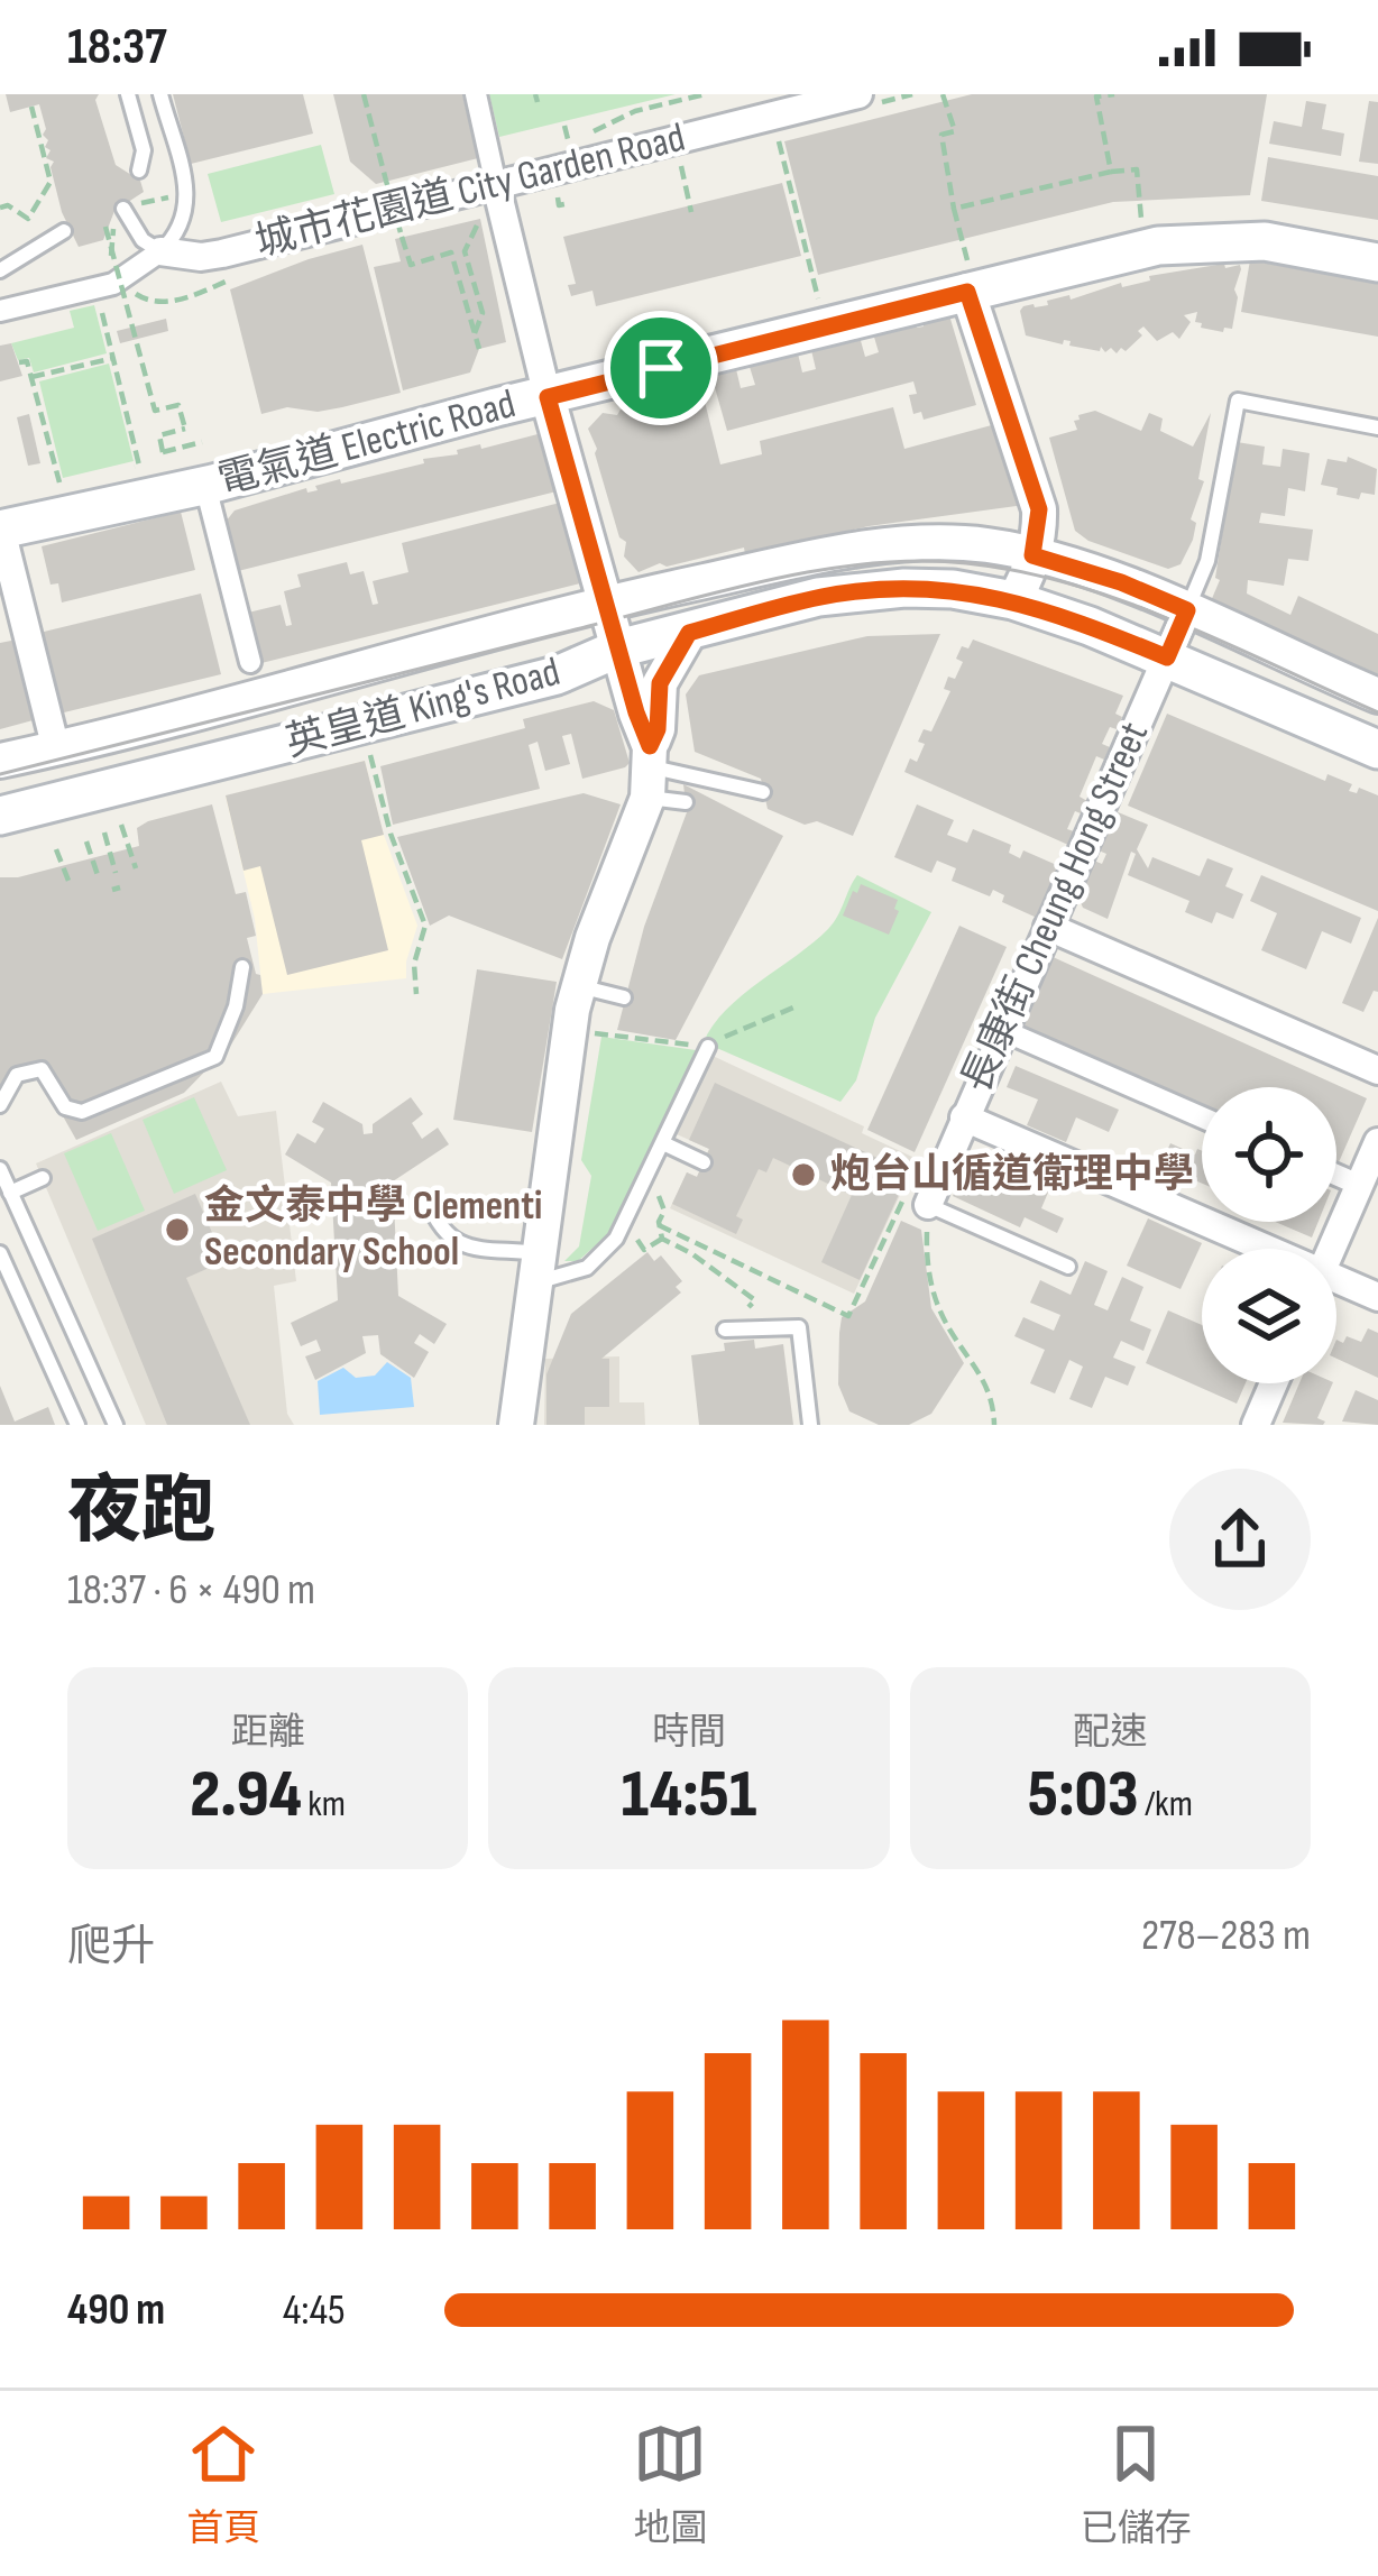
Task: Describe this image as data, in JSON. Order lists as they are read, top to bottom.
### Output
{
  "streets": {
    "main road": ["電氣道 Electric Road", "英皇道 King's Road"],
    "street": ["城市花園道 City Garden Road", "長康街 Cheung Hong Street"]
  },
  "crossings": [
    ["英皇道 King's Road", "長康街 Cheung Hong Street"]
  ],
  "places": ["炮台山循道衛理中學", "金文泰中學 Clementi Secondary School"],
  "page": {
    "status": "18:37",
    "heading": ["夜跑", "18:37 · 6 × 490 m"],
    "stats": [
      ["距離", "2.94 km"],
      ["時間", "14:51"],
      ["配速", "5:03 /km"]
    ],
    "chart": ["爬升", "278–283 m"],
    "list": [
      {
        "name": "490 m",
        "note": "4:45"
      }
    ],
    "tabs": ["首頁", "地圖", "已儲存"]
  }
}
